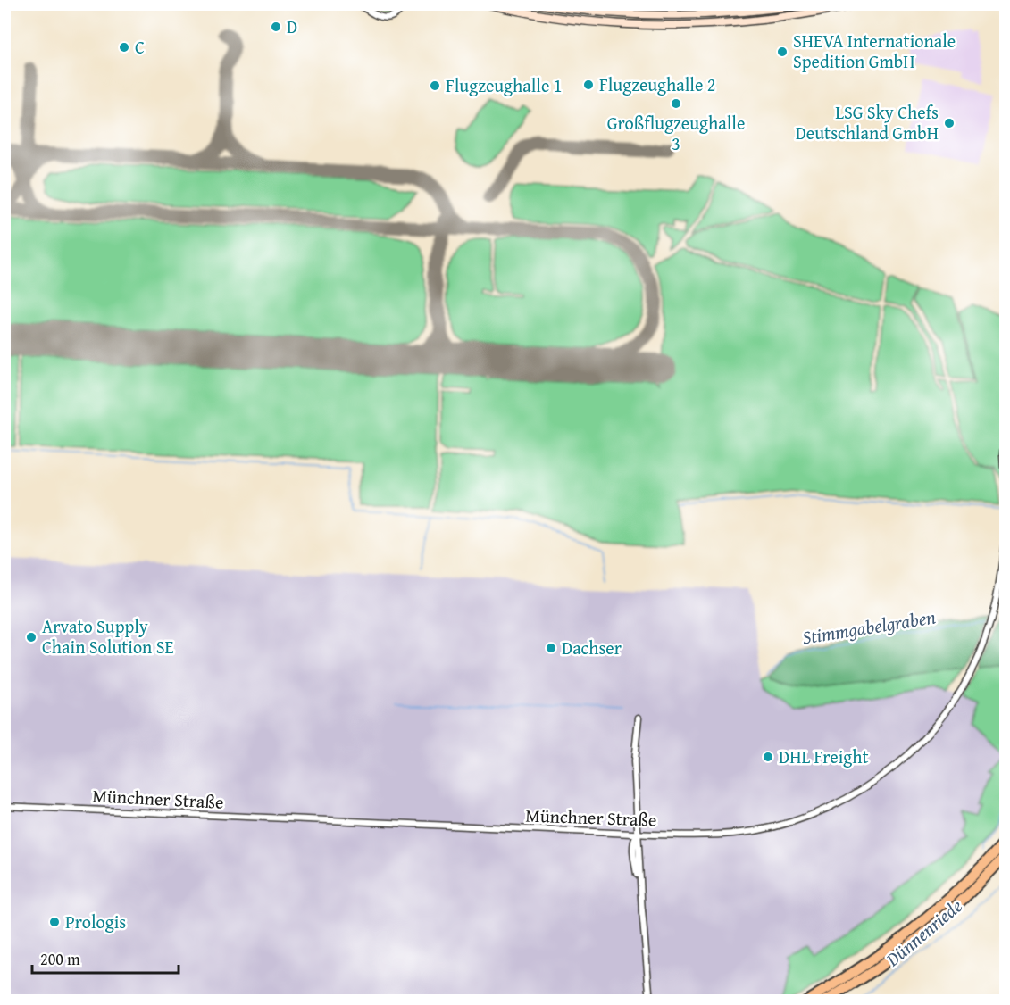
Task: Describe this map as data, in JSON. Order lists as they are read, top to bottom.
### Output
{
  "streets": {
    "street": ["Münchner Straße"]
  },
  "water": ["Stimmgabelgraben", "Dünnenriede"],
  "places": [
    "D",
    "C",
    "SHEVA Internationale Spedition GmbH",
    "Flugzeughalle 2",
    "Flugzeughalle 1",
    "Großflugzeughalle 3",
    "LSG Sky Chefs Deutschland GmbH",
    "Arvato Supply Chain Solution SE",
    "Dachser",
    "DHL Freight",
    "Prologis"
  ],
  "scale_bar": "200 m"
}
